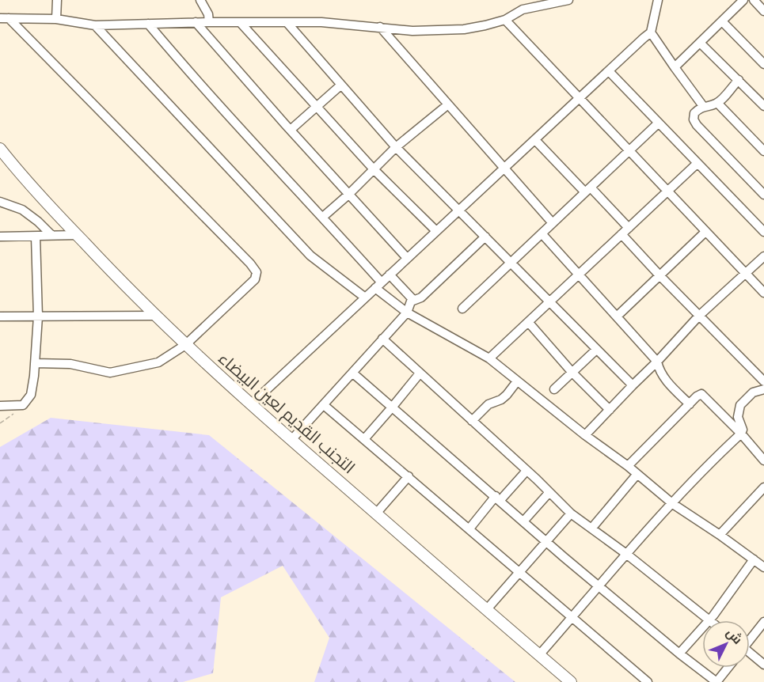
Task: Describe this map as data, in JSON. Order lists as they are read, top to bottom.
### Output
{
  "streets": {
    "main road": ["التجنب القديم لعين البيضاء"]
  },
  "north": "top right"
}
